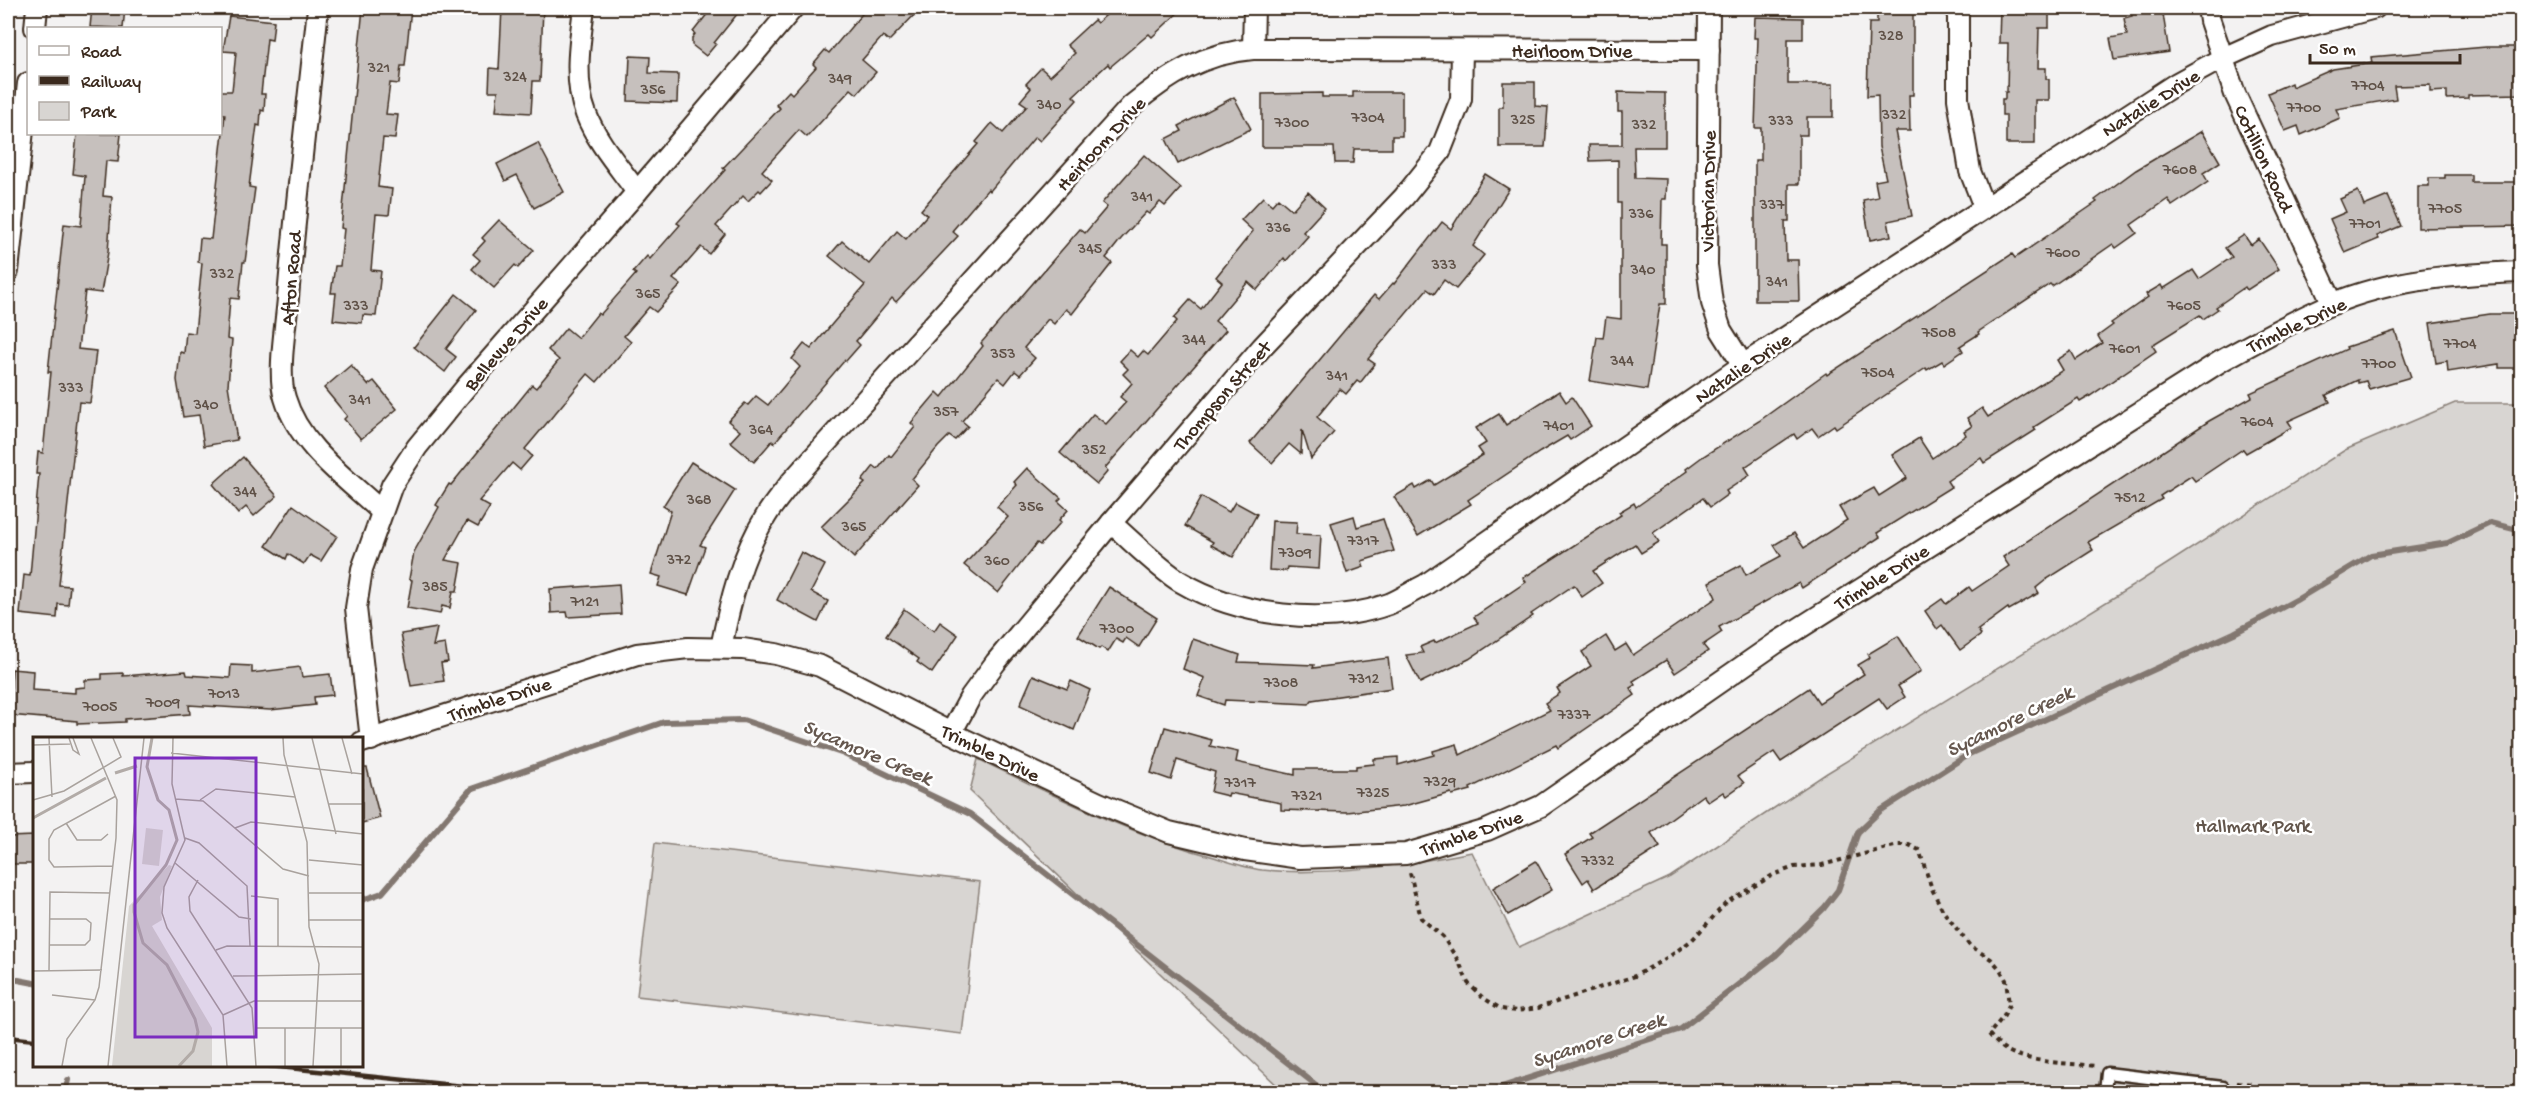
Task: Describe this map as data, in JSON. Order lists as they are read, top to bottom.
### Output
{
  "streets": {
    "street": [
      "Heirloom Drive",
      "Natalie Drive",
      "Cotillion Road",
      "Victorian Drive",
      "Afton Road",
      "Trimble Drive",
      "Bellevue Drive",
      "Thompson Street"
    ]
  },
  "crossings": [
    ["Heirloom Drive", "Victorian Drive"],
    ["Heirloom Drive", "Trimble Drive"],
    ["Heirloom Drive", "Thompson Street"],
    ["Natalie Drive", "Cotillion Road"],
    ["Natalie Drive", "Victorian Drive"],
    ["Natalie Drive", "Thompson Street"],
    ["Cotillion Road", "Trimble Drive"],
    ["Afton Road", "Bellevue Drive"],
    ["Trimble Drive", "Bellevue Drive"],
    ["Trimble Drive", "Thompson Street"]
  ],
  "water": ["Sycamore Creek"],
  "parks": ["Hallmark Park"],
  "house_numbers": [
    "328",
    "321",
    "324",
    "349",
    "7704",
    "356",
    "340",
    "7700",
    "332",
    "7304",
    "325",
    "333",
    "7300",
    "332",
    "7608",
    "341",
    "337",
    "7705",
    "336",
    "7701",
    "336",
    "345",
    "7600",
    "333",
    "340",
    "332",
    "341",
    "365",
    "333",
    "7605",
    "7508",
    "344",
    "7704",
    "7601",
    "353",
    "344",
    "7700",
    "7504",
    "341",
    "333",
    "341",
    "340",
    "357",
    "7604",
    "7401",
    "364",
    "352",
    "344",
    "7512",
    "368",
    "356",
    "365",
    "7317",
    "7309",
    "372",
    "360",
    "385",
    "7121",
    "7300",
    "7312",
    "7308",
    "7013",
    "7009",
    "7005",
    "7337",
    "7329",
    "7317",
    "7325",
    "7321",
    "7332"
  ],
  "legend": ["Road", "Railway", "Park"],
  "scale_bar": "50 m"
}
